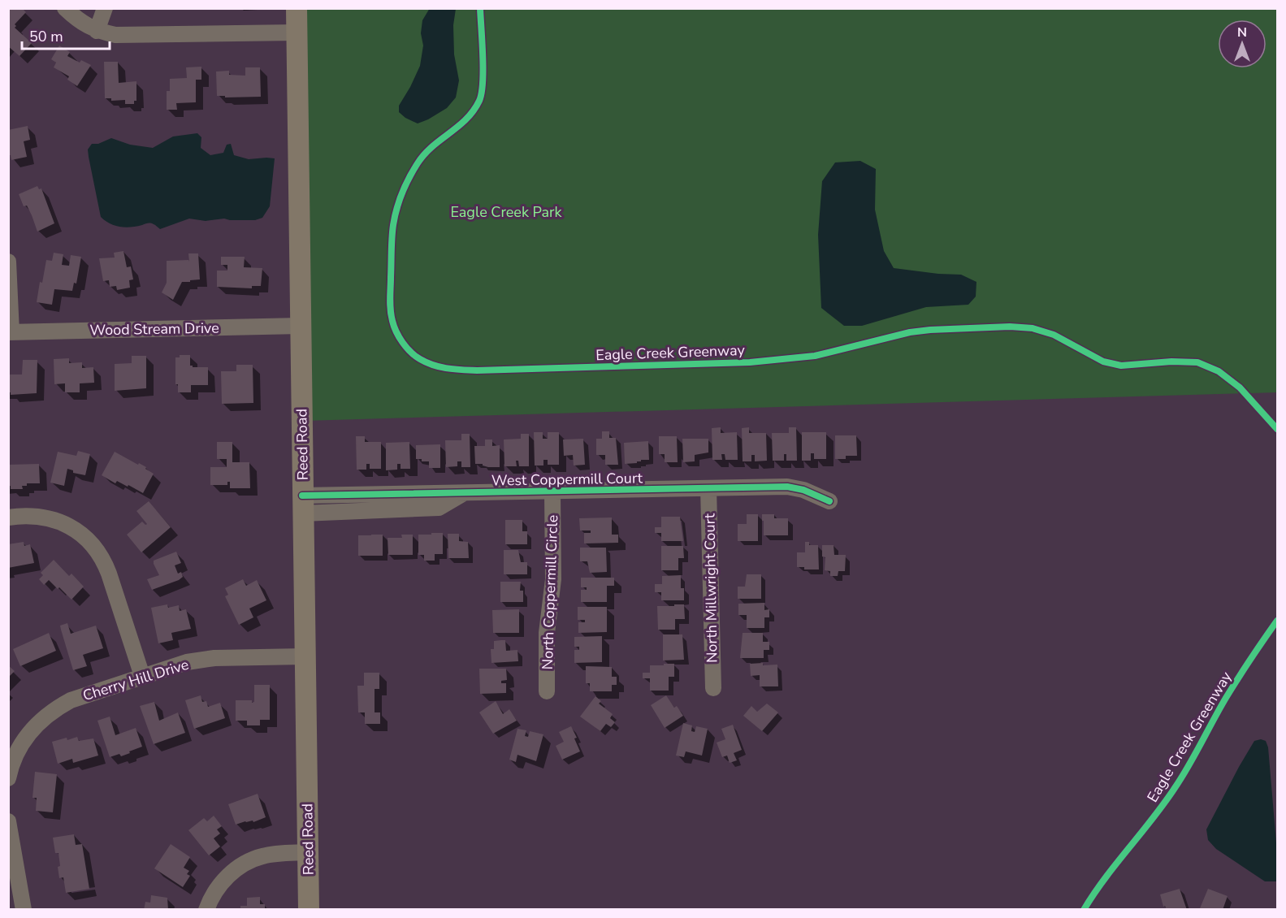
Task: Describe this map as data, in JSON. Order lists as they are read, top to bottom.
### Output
{
  "streets": {
    "main road": ["Reed Road"],
    "street": [
      "Wood Stream Drive",
      "West Coppermill Court",
      "North Millwright Court",
      "North Coppermill Circle",
      "Cherry Hill Drive"
    ],
    "cycle path": ["Eagle Creek Greenway"]
  },
  "crossings": [
    ["Wood Stream Drive", "Reed Road"],
    ["Reed Road", "West Coppermill Court"],
    ["Reed Road", "Cherry Hill Drive"],
    ["West Coppermill Court", "North Millwright Court"],
    ["West Coppermill Court", "North Coppermill Circle"]
  ],
  "parks": ["Eagle Creek Park"],
  "scale_bar": "50 m",
  "north": "top"
}
